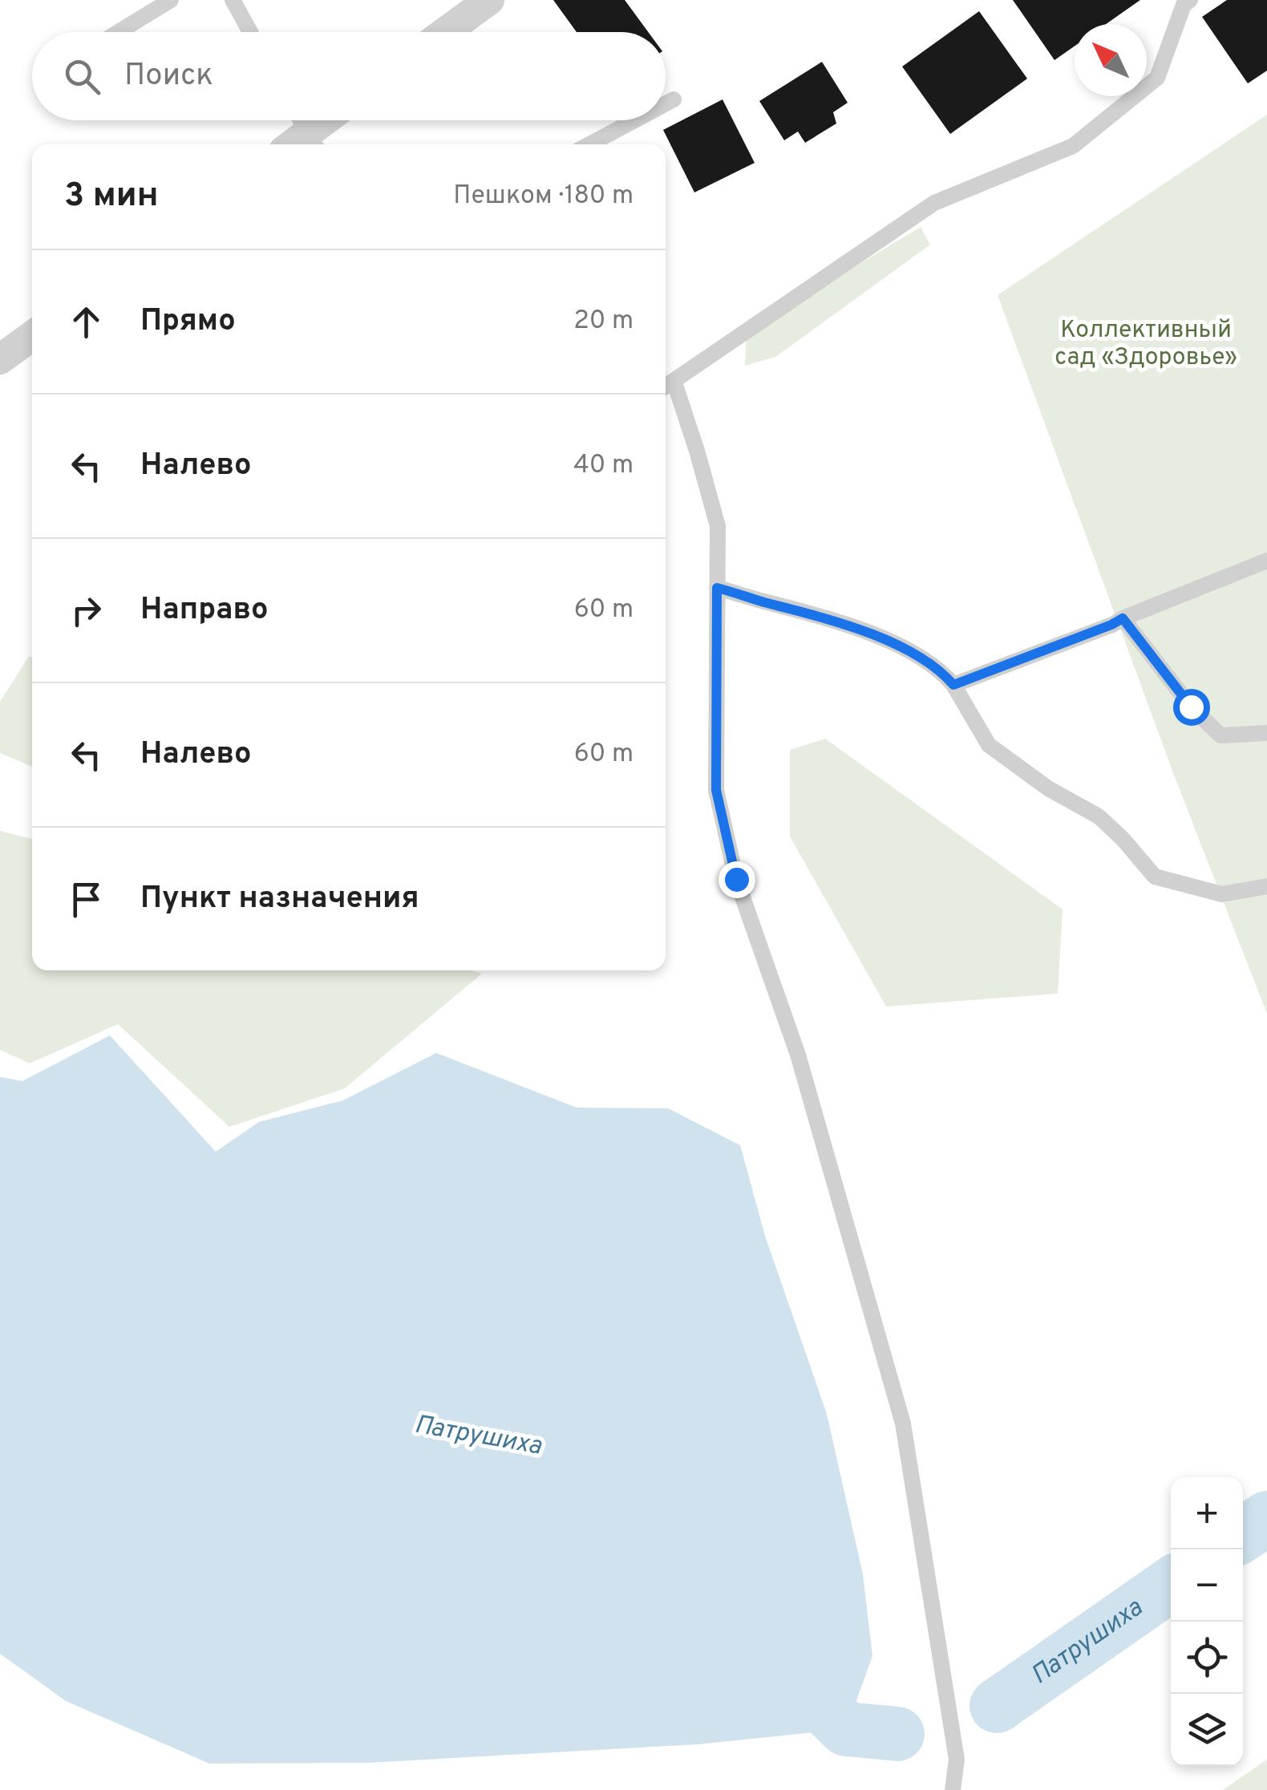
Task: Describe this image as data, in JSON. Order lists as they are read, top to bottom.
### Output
{
  "water": ["Патрушиха"],
  "parks": ["Коллективный сад «Здоровье»"],
  "north": "top left",
  "page": {
    "search": "Поиск",
    "heading": ["3 мин", "Пешком · 180 m"],
    "list": [
      ["Прямо", "20 m"],
      ["Налево", "40 m"],
      ["Направо", "60 m"],
      ["Налево", "60 m"],
      "Пункт назначения"
    ],
    "map_buttons": ["+", "−"]
  }
}
